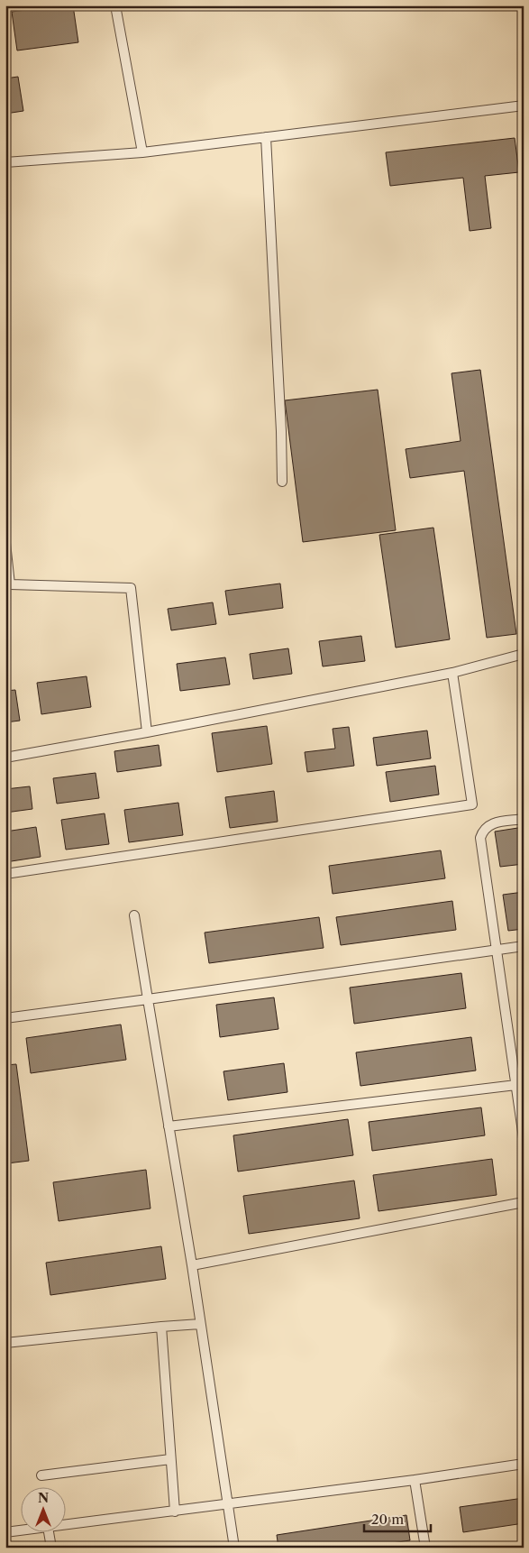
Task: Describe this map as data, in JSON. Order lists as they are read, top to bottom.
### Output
{
  "scale_bar": "20 m",
  "north": "top"
}
